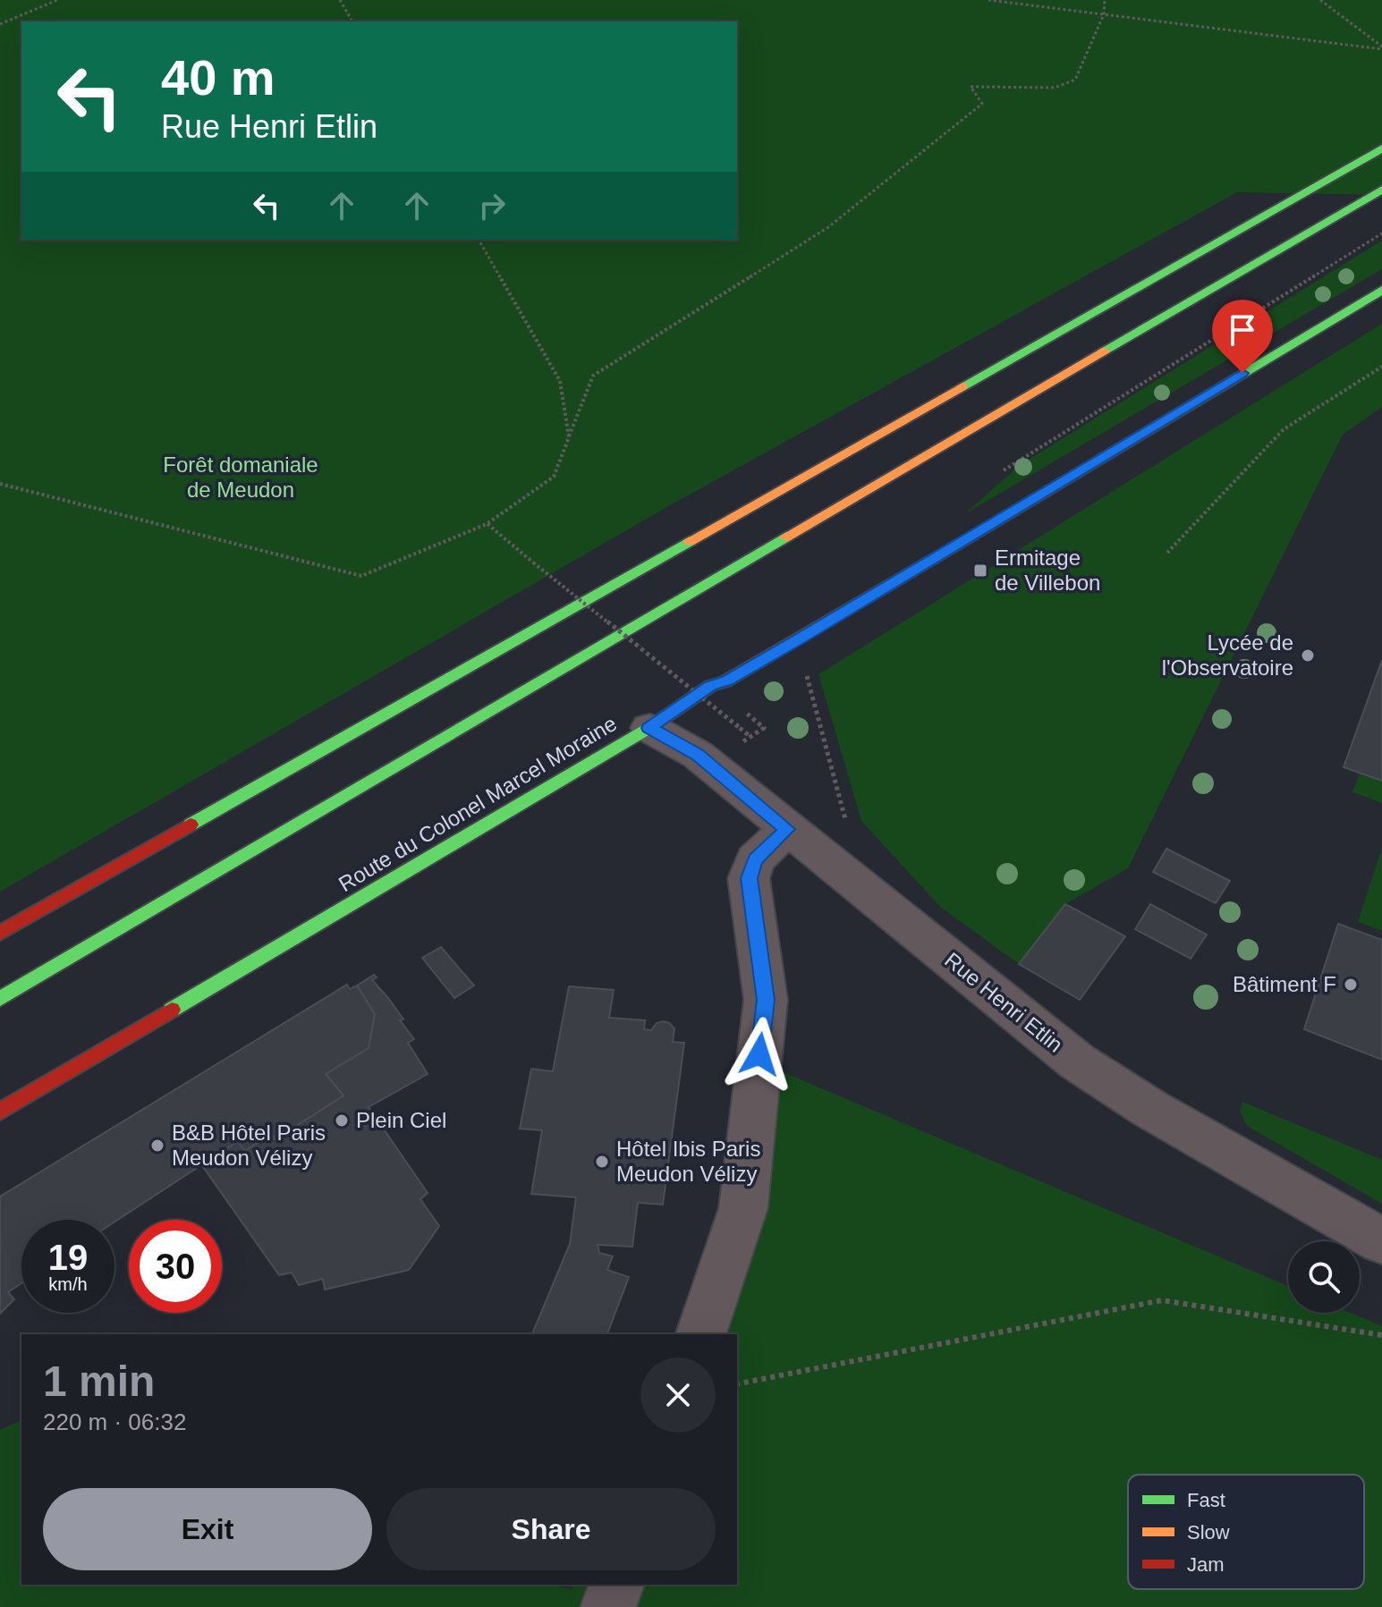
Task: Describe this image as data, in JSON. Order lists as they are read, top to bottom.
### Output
{
  "streets": {
    "main road": ["Route du Colonel Marcel Moraine"],
    "street": ["Rue Henri Etlin"]
  },
  "crossings": [
    ["Route du Colonel Marcel Moraine", "Rue Henri Etlin"]
  ],
  "parks": ["Forêt domaniale de Meudon"],
  "places": {
    "transit": ["Ermitage de Villebon"],
    "other": [
      "Lycée de l'Observatoire",
      "Bâtiment F",
      "Plein Ciel",
      "B&B Hôtel Paris Meudon Vélizy",
      "Hôtel Ibis Paris Meudon Vélizy"
    ]
  },
  "legend": ["Fast", "Slow", "Jam"],
  "page": {
    "turn": ["40 m", "Rue Henri Etlin"],
    "speed": "19 km/h",
    "limit": "30",
    "heading": ["1 min", "220 m · 06:32"],
    "buttons": ["Exit", "Share"]
  }
}
